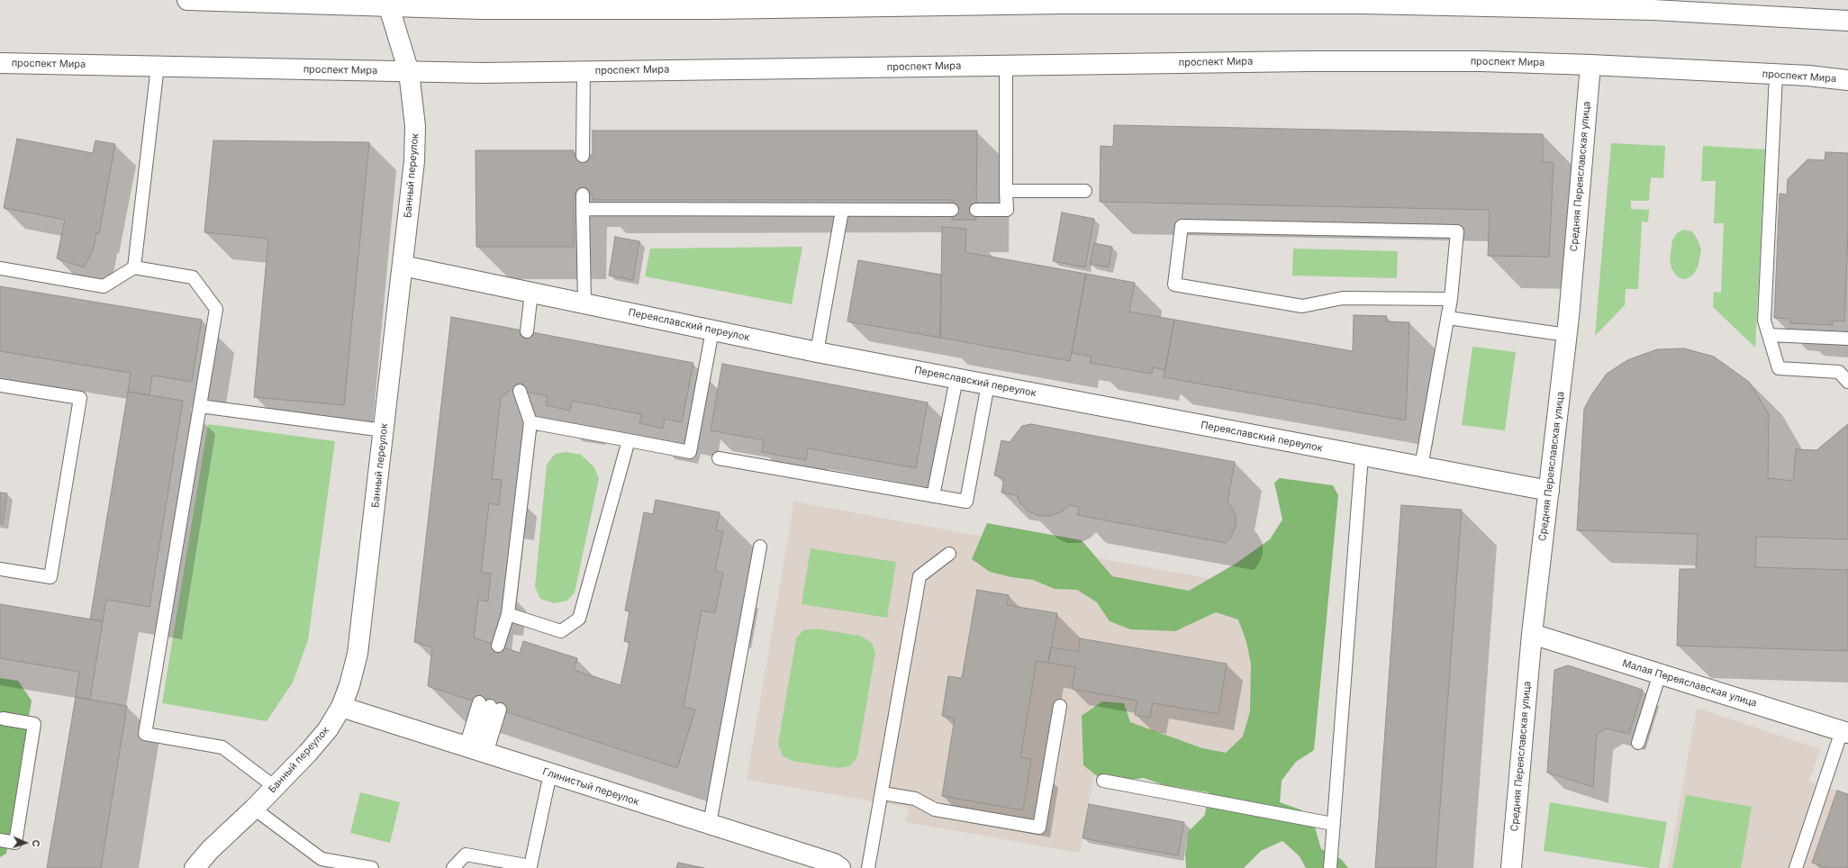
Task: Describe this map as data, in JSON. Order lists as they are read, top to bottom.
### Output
{
  "streets": {
    "street": [
      "проспект Мира",
      "Банный переулок",
      "Средняя Переяславская улица",
      "Переяславский переулок",
      "Малая Переяславская улица",
      "Глинистый переулок"
    ]
  },
  "crossings": [
    ["проспект Мира", "Банный переулок"],
    ["проспект Мира", "Средняя Переяславская улица"],
    ["Банный переулок", "Переяславский переулок"],
    ["Банный переулок", "Глинистый переулок"],
    ["Средняя Переяславская улица", "Переяславский переулок"],
    ["Средняя Переяславская улица", "Малая Переяславская улица"]
  ],
  "north": "right"
}
